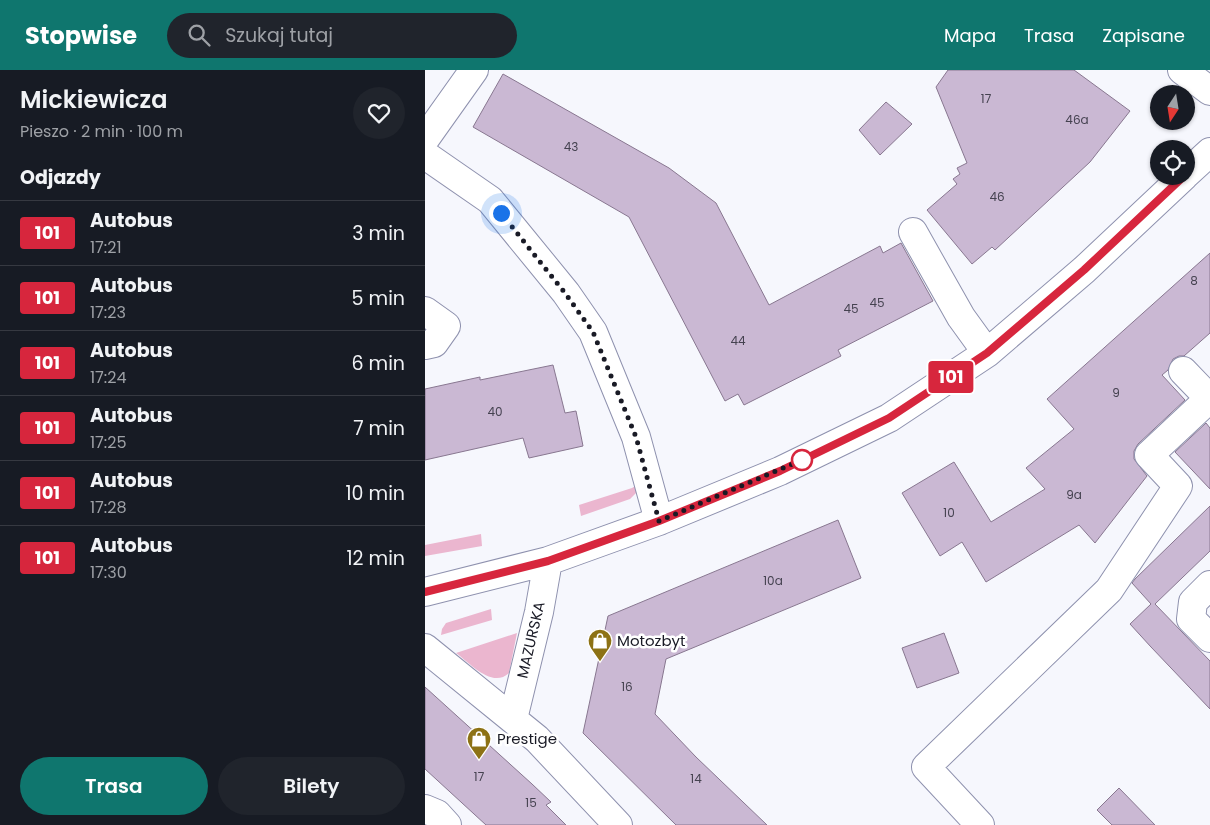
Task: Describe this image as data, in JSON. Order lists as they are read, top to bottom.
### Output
{
  "streets": {
    "street": ["MAZURSKA"]
  },
  "places": {
    "shop": ["Motozbyt", "Prestige"]
  },
  "lines": ["bus line 101"],
  "house_numbers": [
    "17",
    "46a",
    "43",
    "46",
    "8",
    "45",
    "45",
    "44",
    "9",
    "40",
    "9a",
    "10",
    "10a",
    "16",
    "17",
    "14",
    "15"
  ],
  "north": "bottom",
  "page": {
    "header": "Stopwise",
    "search": "Szukaj tutaj",
    "nav": ["Mapa", "Trasa", "Zapisane"],
    "heading": [
      ["Mickiewicza", "Pieszo · 2 min · 100 m"],
      "Odjazdy"
    ],
    "on_map": "101",
    "list": [
      {
        "mark": "101",
        "name": "Autobus",
        "note": "17:21",
        "value": "3 min"
      },
      {
        "mark": "101",
        "name": "Autobus",
        "note": "17:23",
        "value": "5 min"
      },
      {
        "mark": "101",
        "name": "Autobus",
        "note": "17:24",
        "value": "6 min"
      },
      {
        "mark": "101",
        "name": "Autobus",
        "note": "17:25",
        "value": "7 min"
      },
      {
        "mark": "101",
        "name": "Autobus",
        "note": "17:28",
        "value": "10 min"
      },
      {
        "mark": "101",
        "name": "Autobus",
        "note": "17:30",
        "value": "12 min"
      }
    ],
    "buttons": ["Trasa", "Bilety"]
  }
}
